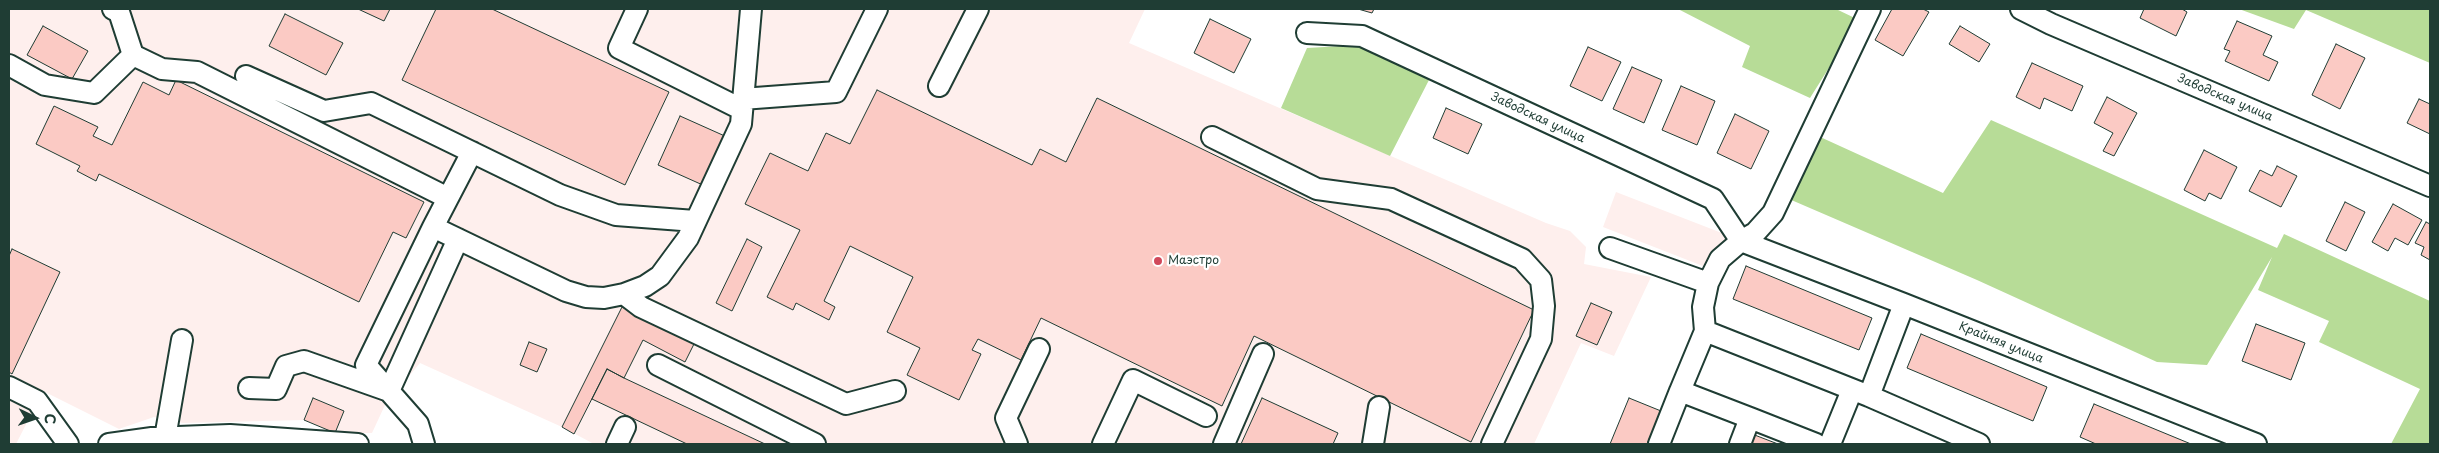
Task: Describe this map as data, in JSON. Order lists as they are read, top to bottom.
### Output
{
  "streets": {
    "street": ["Заводская улица", "Крайняя улица"]
  },
  "crossings": [
    ["Заводская улица", "Крайняя улица"]
  ],
  "places": ["Маэстро"],
  "north": "right"
}
